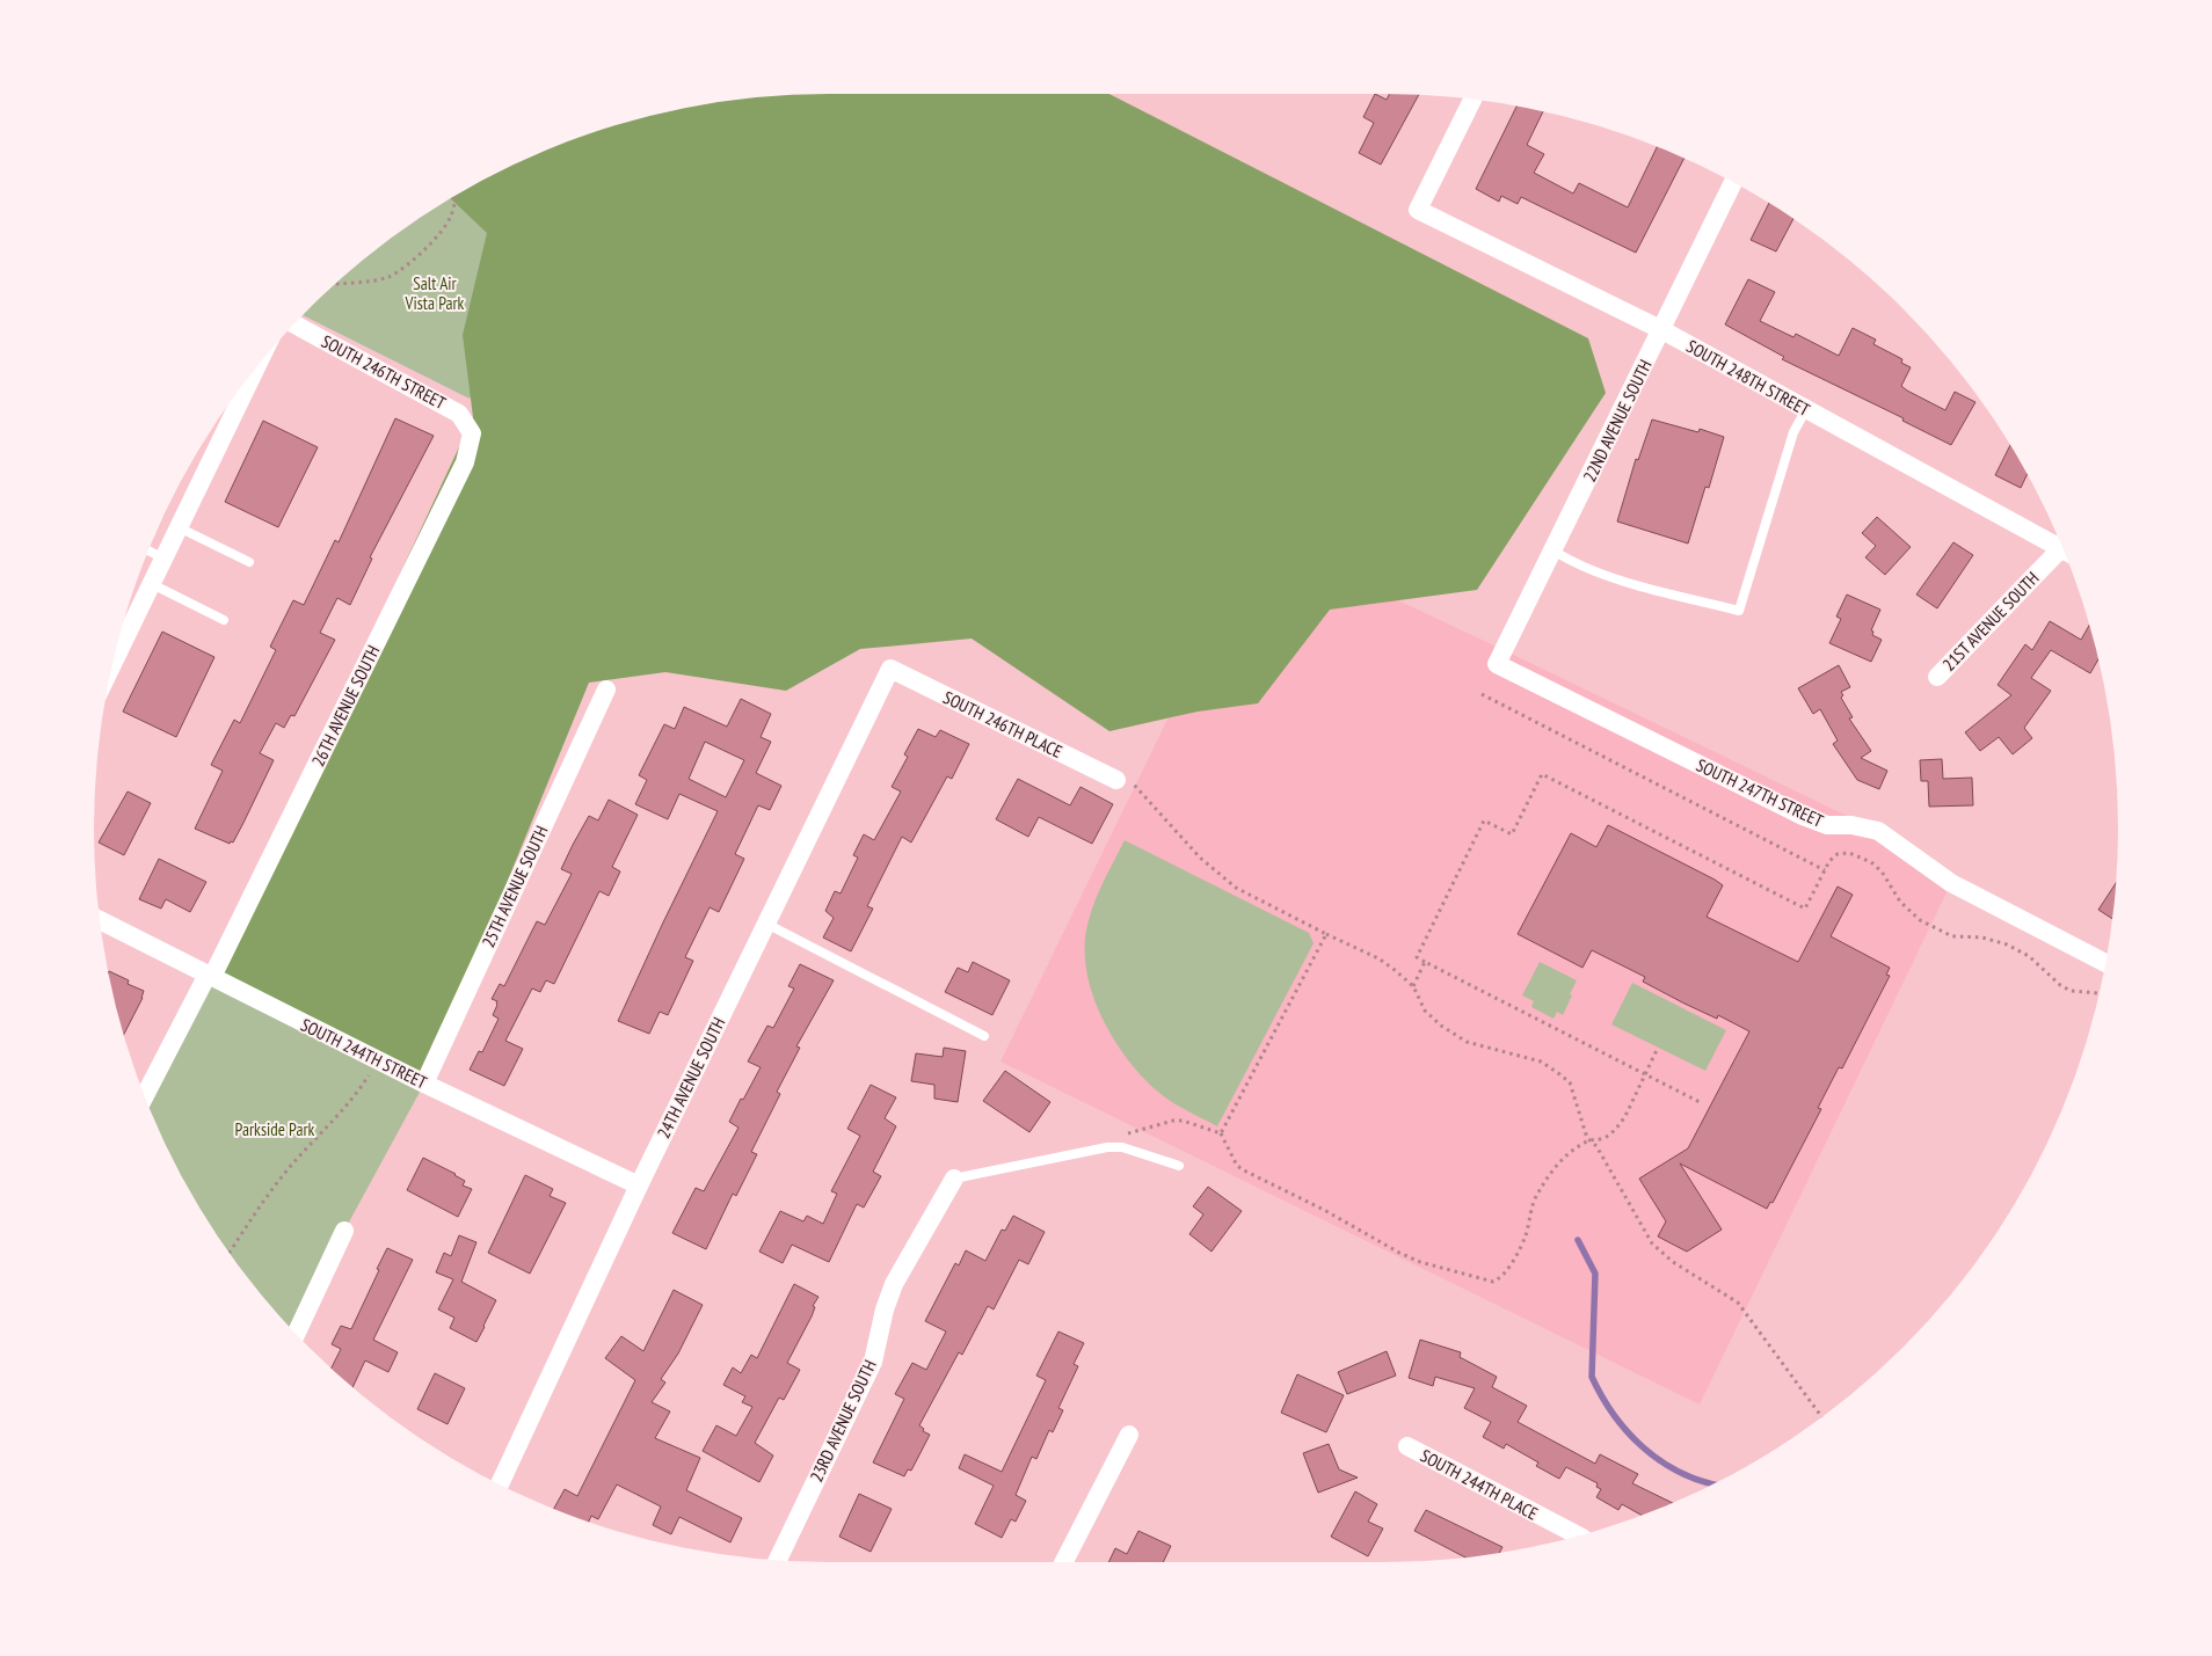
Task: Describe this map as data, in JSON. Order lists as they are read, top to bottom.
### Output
{
  "streets": {
    "street": [
      "SOUTH 246TH STREET",
      "SOUTH 248TH STREET",
      "22ND AVENUE SOUTH",
      "21ST AVENUE SOUTH",
      "26TH AVENUE SOUTH",
      "SOUTH 246TH PLACE",
      "SOUTH 247TH STREET",
      "25TH AVENUE SOUTH",
      "SOUTH 244TH STREET",
      "24TH AVENUE SOUTH",
      "23RD AVENUE SOUTH",
      "SOUTH 244TH PLACE"
    ]
  },
  "crossings": [
    ["SOUTH 246TH STREET", "26TH AVENUE SOUTH"],
    ["SOUTH 248TH STREET", "22ND AVENUE SOUTH"],
    ["22ND AVENUE SOUTH", "SOUTH 247TH STREET"],
    ["26TH AVENUE SOUTH", "SOUTH 244TH STREET"],
    ["SOUTH 246TH PLACE", "24TH AVENUE SOUTH"],
    ["25TH AVENUE SOUTH", "SOUTH 244TH STREET"],
    ["SOUTH 244TH STREET", "24TH AVENUE SOUTH"]
  ],
  "parks": ["Salt Air Vista Park", "Parkside Park"]
}
